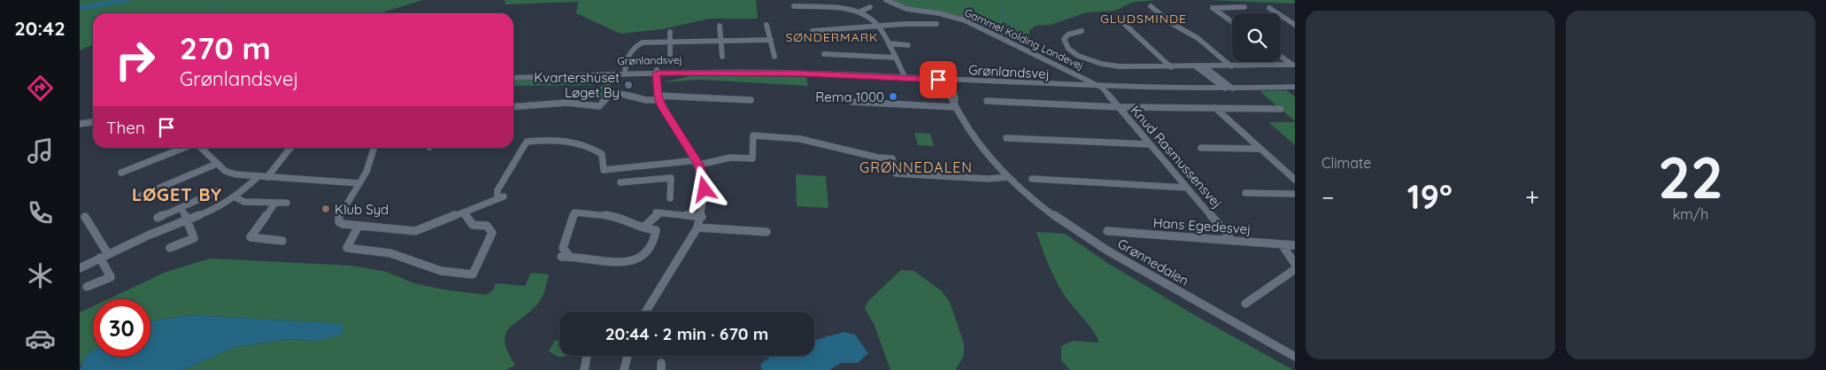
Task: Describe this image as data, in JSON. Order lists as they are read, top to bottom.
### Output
{
  "streets": {
    "street": [
      "Gammel Kolding Landevej",
      "Grønlandsvej",
      "Knud Rasmussensvej",
      "Hans Egedesvej",
      "Grønnedalen"
    ]
  },
  "crossings": [
    ["Gammel Kolding Landevej", "Grønlandsvej"],
    ["Gammel Kolding Landevej", "Knud Rasmussensvej"],
    ["Grønlandsvej", "Knud Rasmussensvej"],
    ["Grønlandsvej", "Grønnedalen"],
    ["Knud Rasmussensvej", "Hans Egedesvej"]
  ],
  "districts": [
    "GLUDSMINDE",
    "SØNDERMARK",
    "GRØNNEDALEN",
    "LØGET BY"
  ],
  "places": ["Kvartershuset Løget By", "Rema 1000", "Klub Syd"],
  "page": {
    "tabs": "20:42",
    "tile": [
      "Climate",
      ["22", "km/h"]
    ],
    "turn": ["270 m", "Grønlandsvej"],
    "then": "Then",
    "heat": ["−", "19°", "+"],
    "limit": "30",
    "trip": "20:44 · 2 min · 670 m"
  }
}
